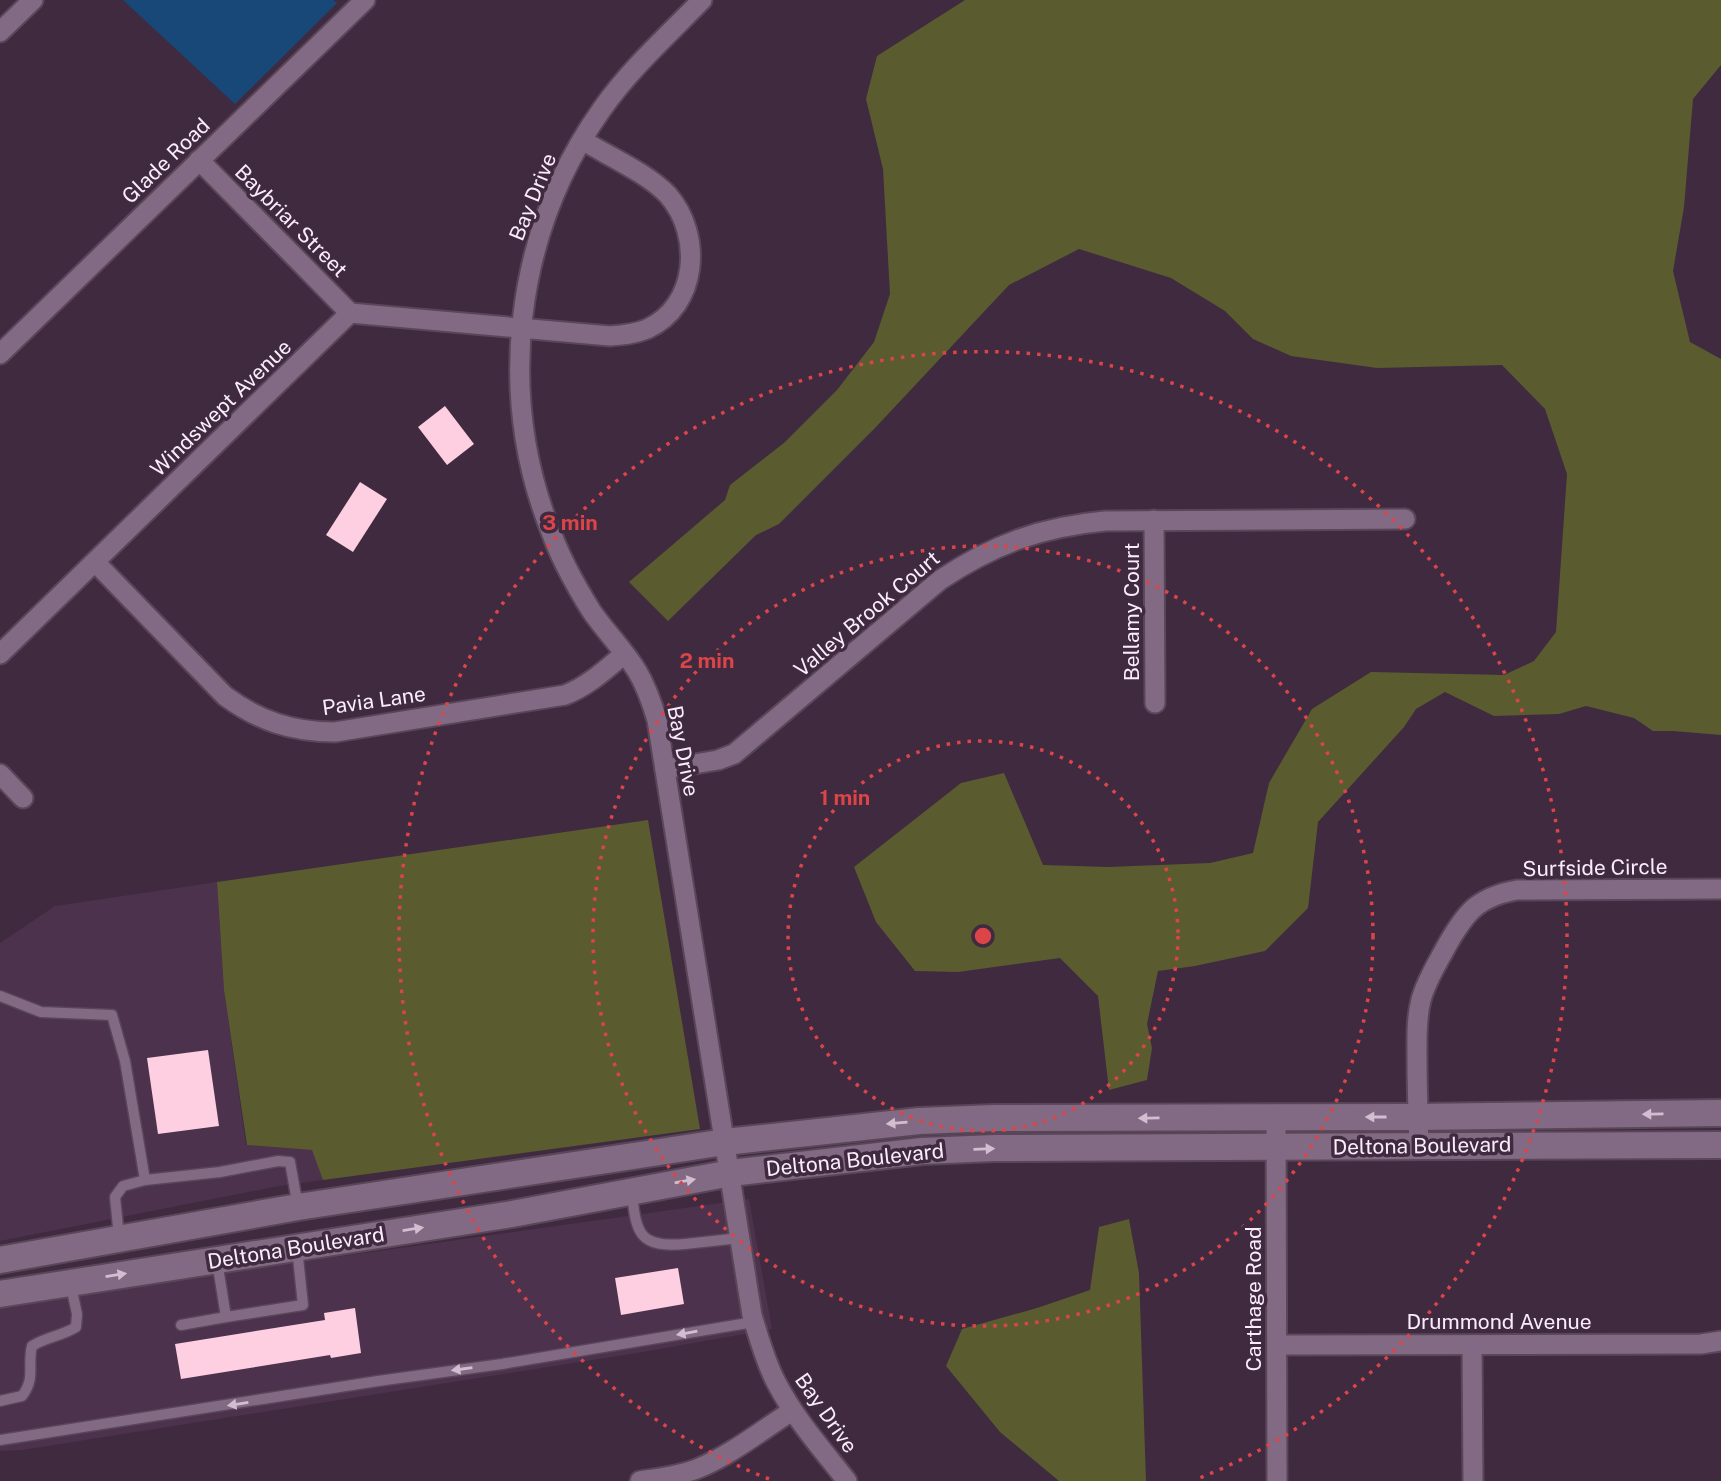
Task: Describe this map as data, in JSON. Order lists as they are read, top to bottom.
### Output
{
  "streets": {
    "main road": ["Deltona Boulevard"],
    "street": [
      "Glade Road",
      "Bay Drive",
      "Baybriar Street",
      "Windswept Avenue",
      "Bellamy Court",
      "Valley Brook Court",
      "Pavia Lane",
      "Surfside Circle",
      "Carthage Road",
      "Drummond Avenue"
    ]
  },
  "crossings": [
    ["Glade Road", "Baybriar Street"],
    ["Bay Drive", "Valley Brook Court"],
    ["Bay Drive", "Pavia Lane"],
    ["Bay Drive", "Deltona Boulevard"],
    ["Baybriar Street", "Windswept Avenue"],
    ["Windswept Avenue", "Pavia Lane"],
    ["Bellamy Court", "Valley Brook Court"],
    ["Surfside Circle", "Deltona Boulevard"],
    ["Deltona Boulevard", "Carthage Road"],
    ["Carthage Road", "Drummond Avenue"]
  ],
  "rings": ["3 min", "2 min", "1 min"]
}
